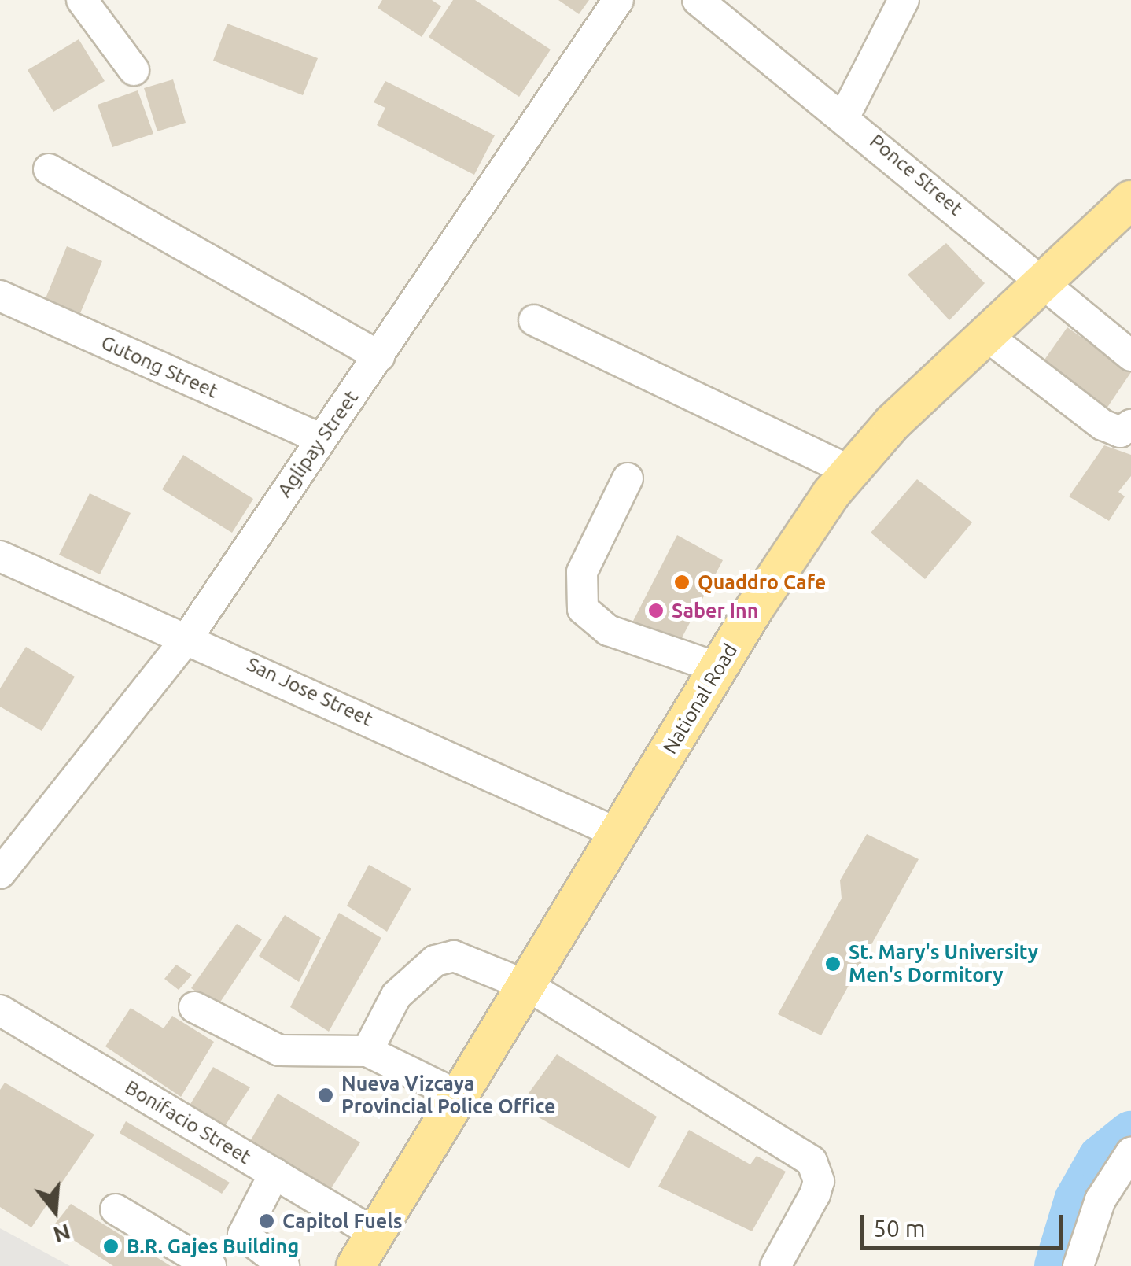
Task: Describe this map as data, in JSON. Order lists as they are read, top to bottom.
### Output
{
  "streets": {
    "main road": ["National Road"],
    "street": [
      "Ponce Street",
      "Gutong Street",
      "Aglipay Street",
      "San Jose Street",
      "Bonifacio Street"
    ]
  },
  "crossings": [
    ["Ponce Street", "National Road"],
    ["Gutong Street", "Aglipay Street"],
    ["Aglipay Street", "San Jose Street"],
    ["San Jose Street", "National Road"],
    ["National Road", "Bonifacio Street"]
  ],
  "places": [
    "Quaddro Cafe",
    "Saber Inn",
    "St. Mary's University Men's Dormitory",
    "Nueva Vizcaya Provincial Police Office",
    "Capitol Fuels",
    "B.R. Gajes Building"
  ],
  "scale_bar": "50 m",
  "north": "bottom"
}
